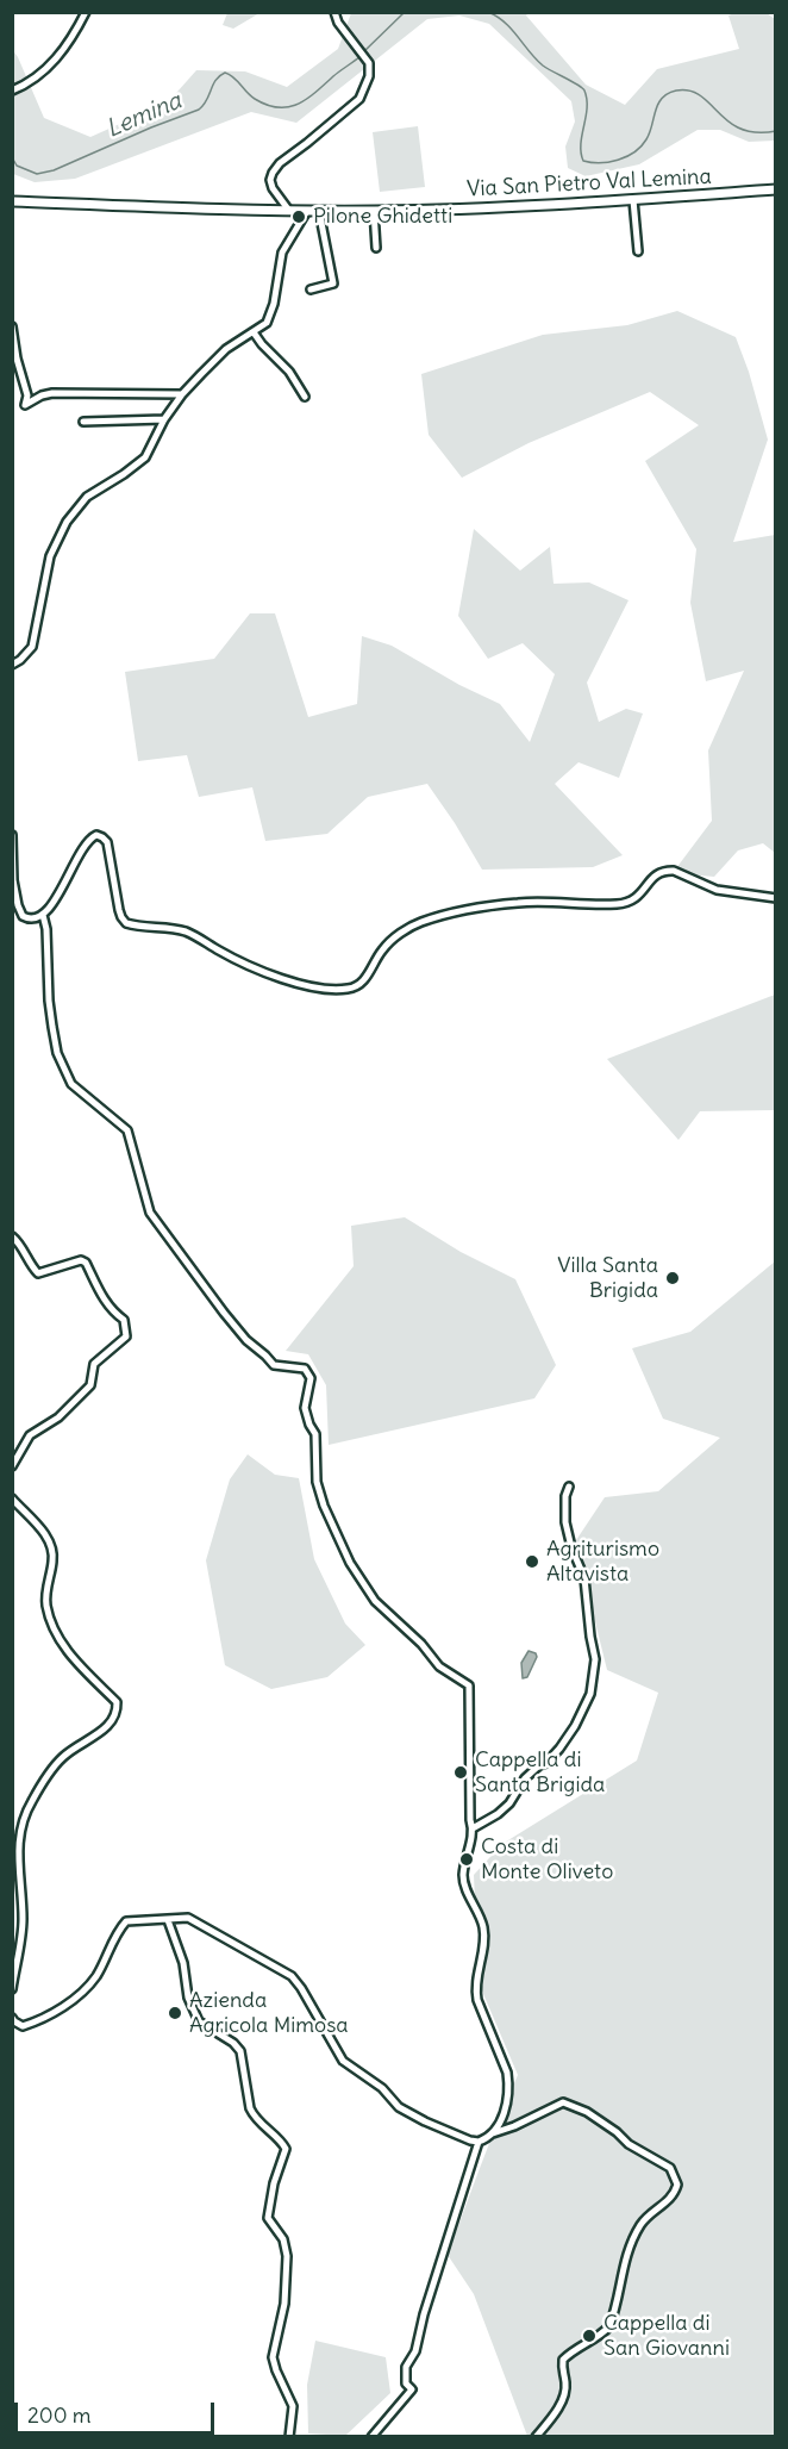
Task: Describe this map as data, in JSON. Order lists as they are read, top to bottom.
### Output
{
  "streets": {
    "street": ["Via San Pietro Val Lemina"]
  },
  "water": ["Lemina"],
  "places": [
    "Pilone Ghidetti",
    "Villa Santa Brigida",
    "Agriturismo Altavista",
    "Cappella di Santa Brigida",
    "Costa di Monte Oliveto",
    "Azienda Agricola Mimosa",
    "Cappella di San Giovanni"
  ],
  "scale_bar": "200 m"
}
